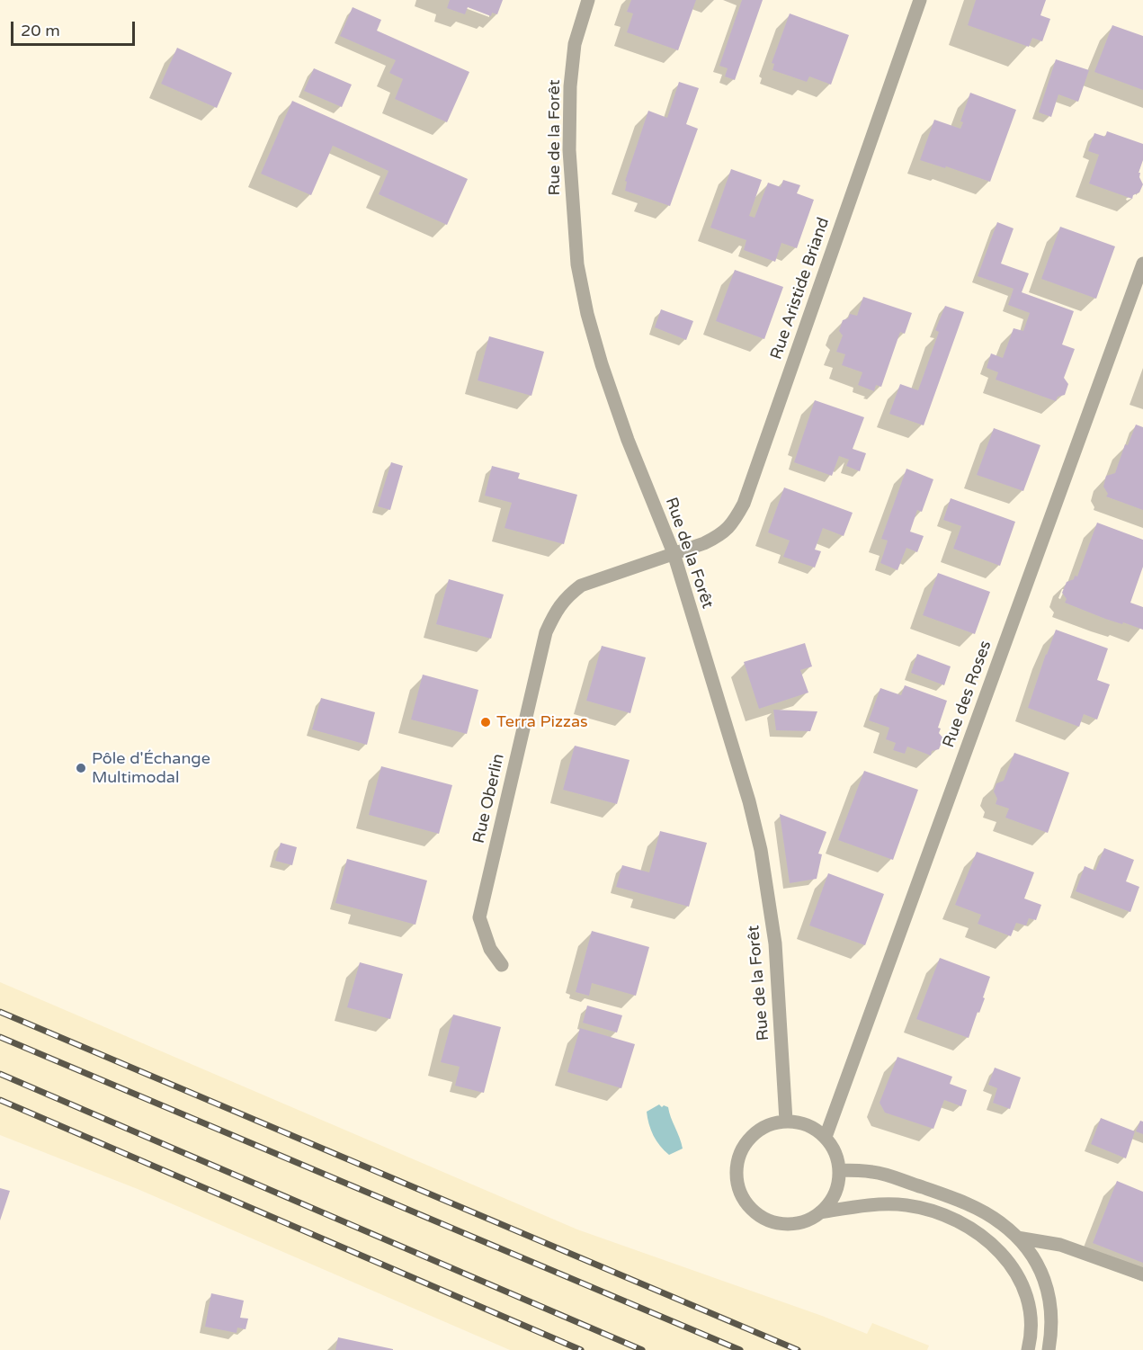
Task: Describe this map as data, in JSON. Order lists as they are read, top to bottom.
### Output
{
  "streets": {
    "street": [
      "Rue de la Forêt",
      "Rue Aristide Briand",
      "Rue des Roses",
      "Rue Oberlin"
    ]
  },
  "crossings": [
    ["Rue de la Forêt", "Rue Aristide Briand"],
    ["Rue de la Forêt", "Rue des Roses"],
    ["Rue de la Forêt", "Rue Oberlin"],
    ["Rue Aristide Briand", "Rue Oberlin"]
  ],
  "places": ["Terra Pizzas", "Pôle d'Échange Multimodal"],
  "scale_bar": "20 m"
}
